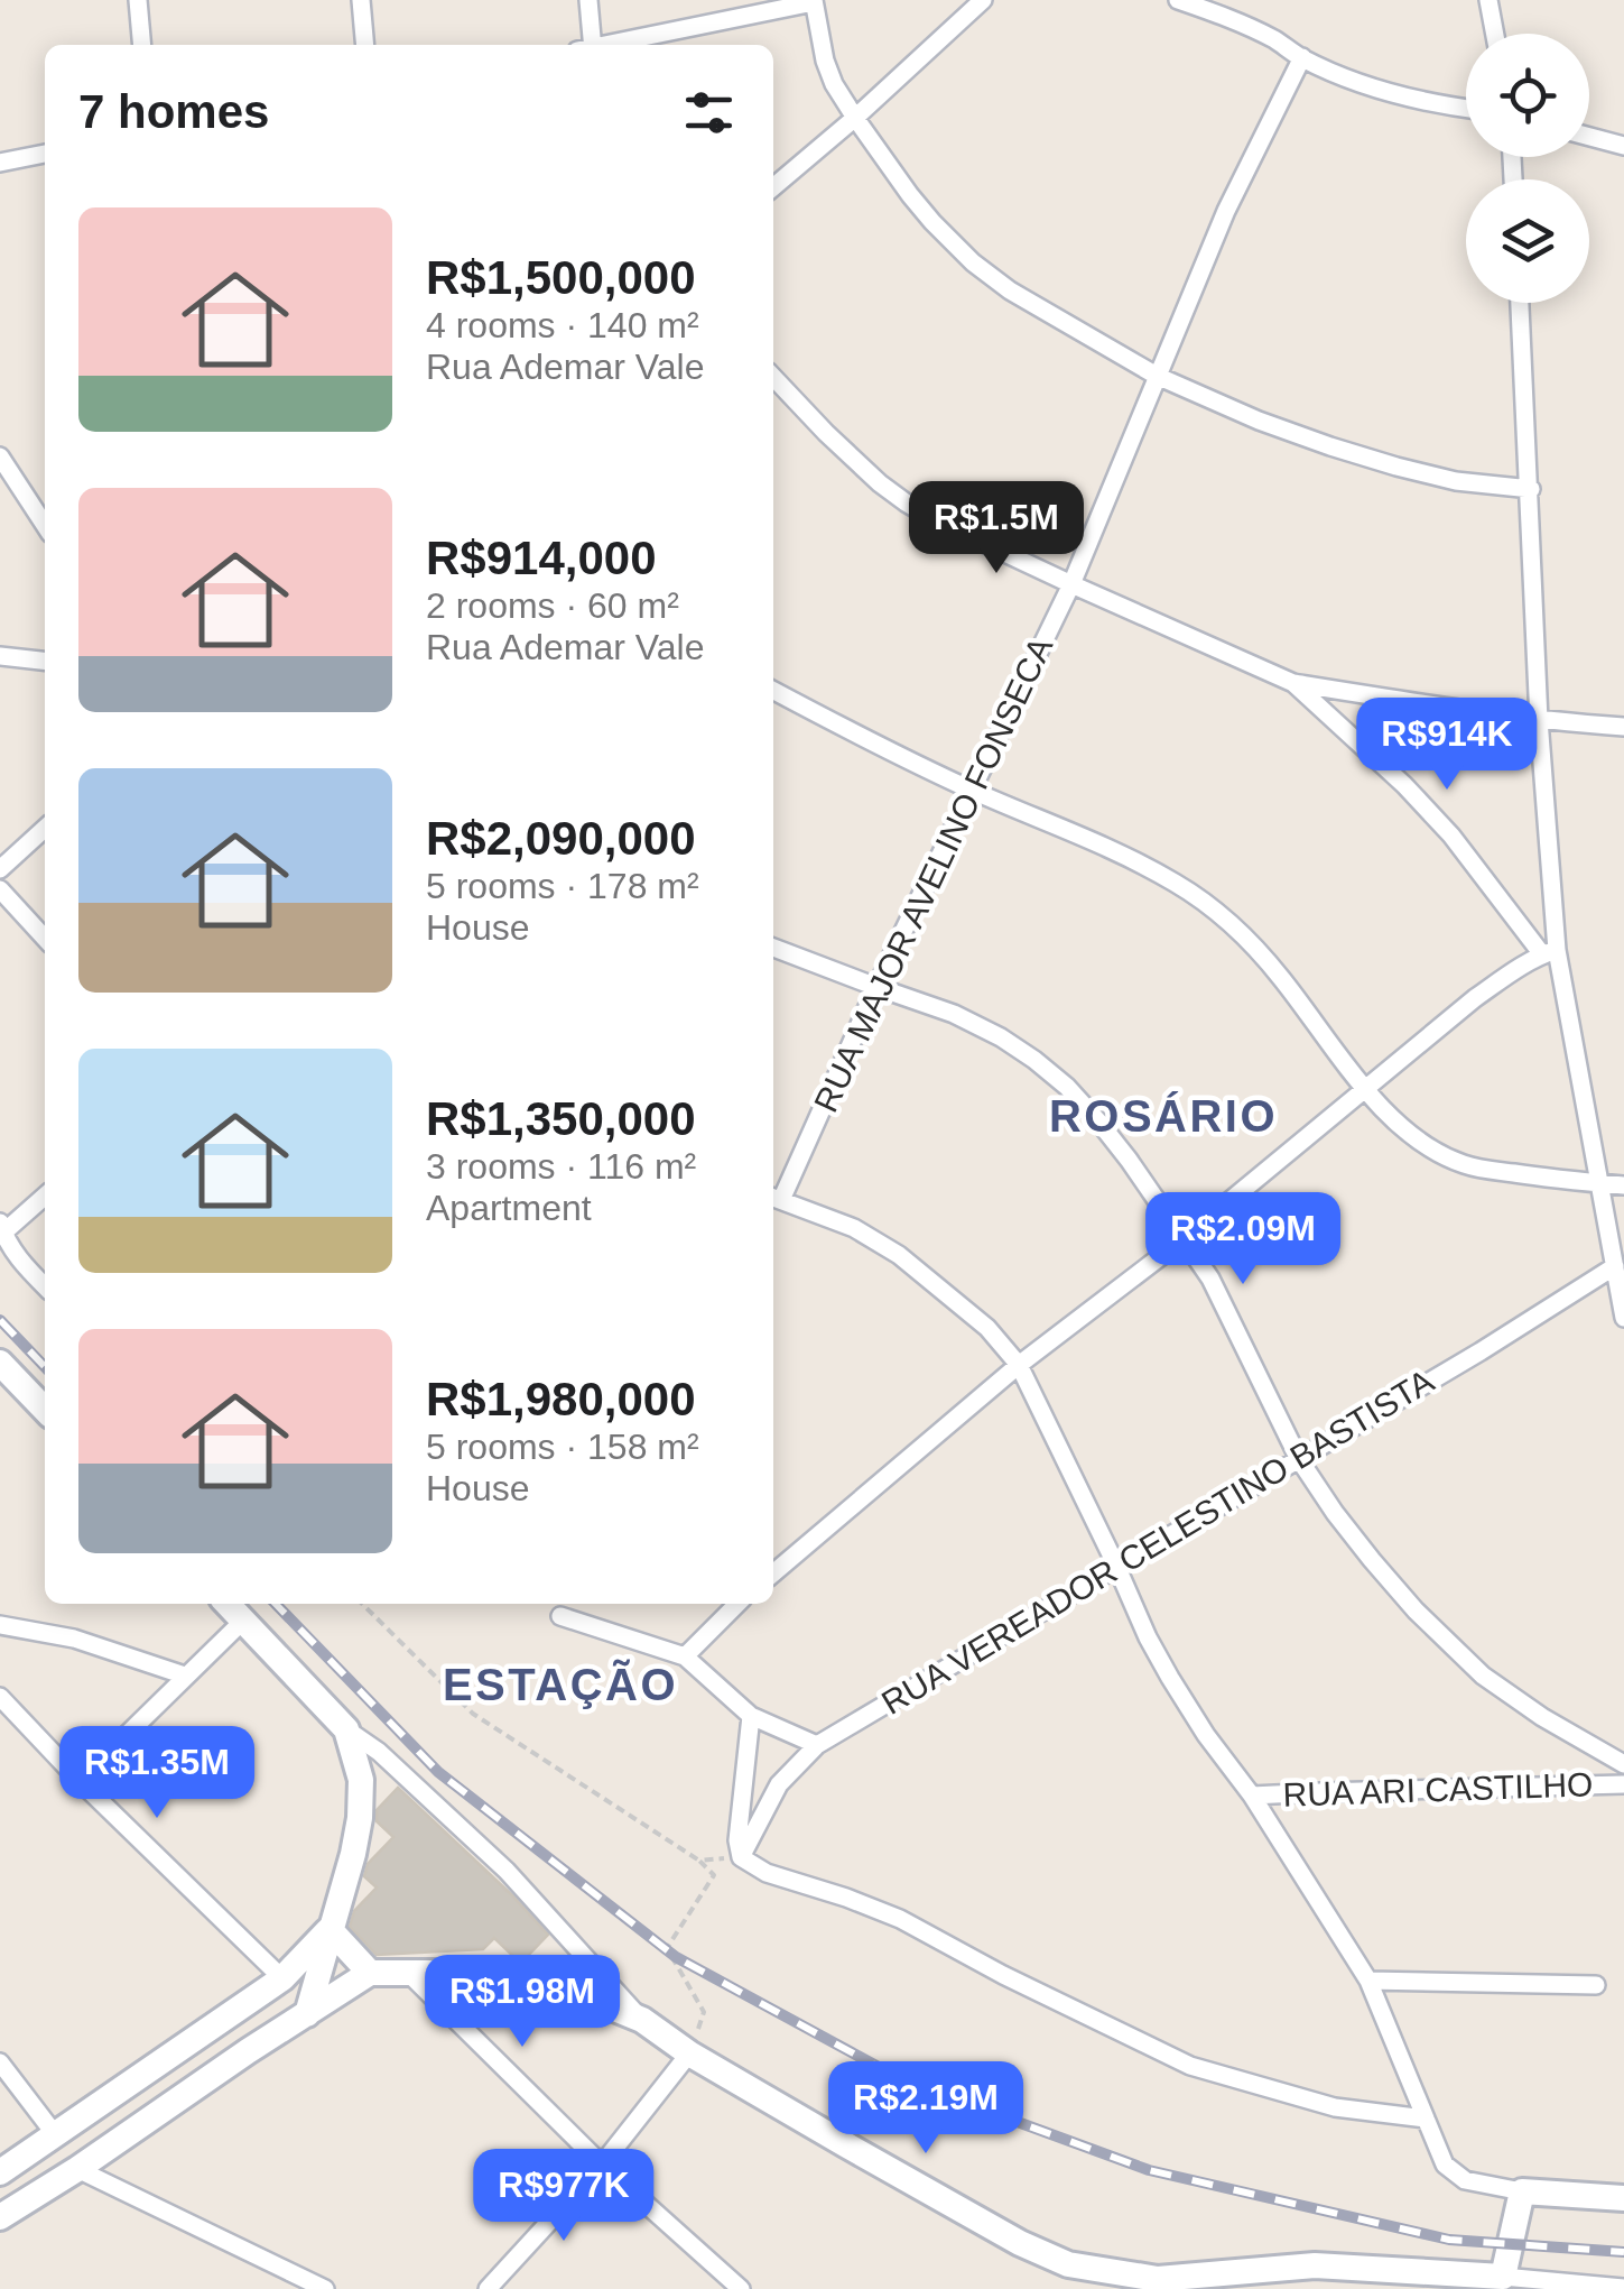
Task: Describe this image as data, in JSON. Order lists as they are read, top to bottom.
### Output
{
  "streets": {
    "street": ["RUA MAJOR AVELINO FONSECA", "RUA VEREADOR CELESTINO BASTISTA", "RUA ARI CASTILHO"]
  },
  "districts": ["ROSÁRIO", "ESTAÇÃO"],
  "page": {
    "heading": "7 homes",
    "list": [
      {
        "name": "R$1,500,000",
        "note": "4 rooms · 140 m² · Rua Ademar Vale"
      },
      {
        "name": "R$914,000",
        "note": "2 rooms · 60 m² · Rua Ademar Vale"
      },
      {
        "name": "R$2,090,000",
        "note": "5 rooms · 178 m² · House"
      },
      {
        "name": "R$1,350,000",
        "note": "3 rooms · 116 m² · Apartment"
      },
      {
        "name": "R$1,980,000",
        "note": "5 rooms · 158 m² · House"
      }
    ],
    "price": [
      "R$1.5M",
      "R$914K",
      "R$2.09M",
      "R$1.35M",
      "R$1.98M",
      "R$2.19M",
      "R$977K"
    ]
  }
}
